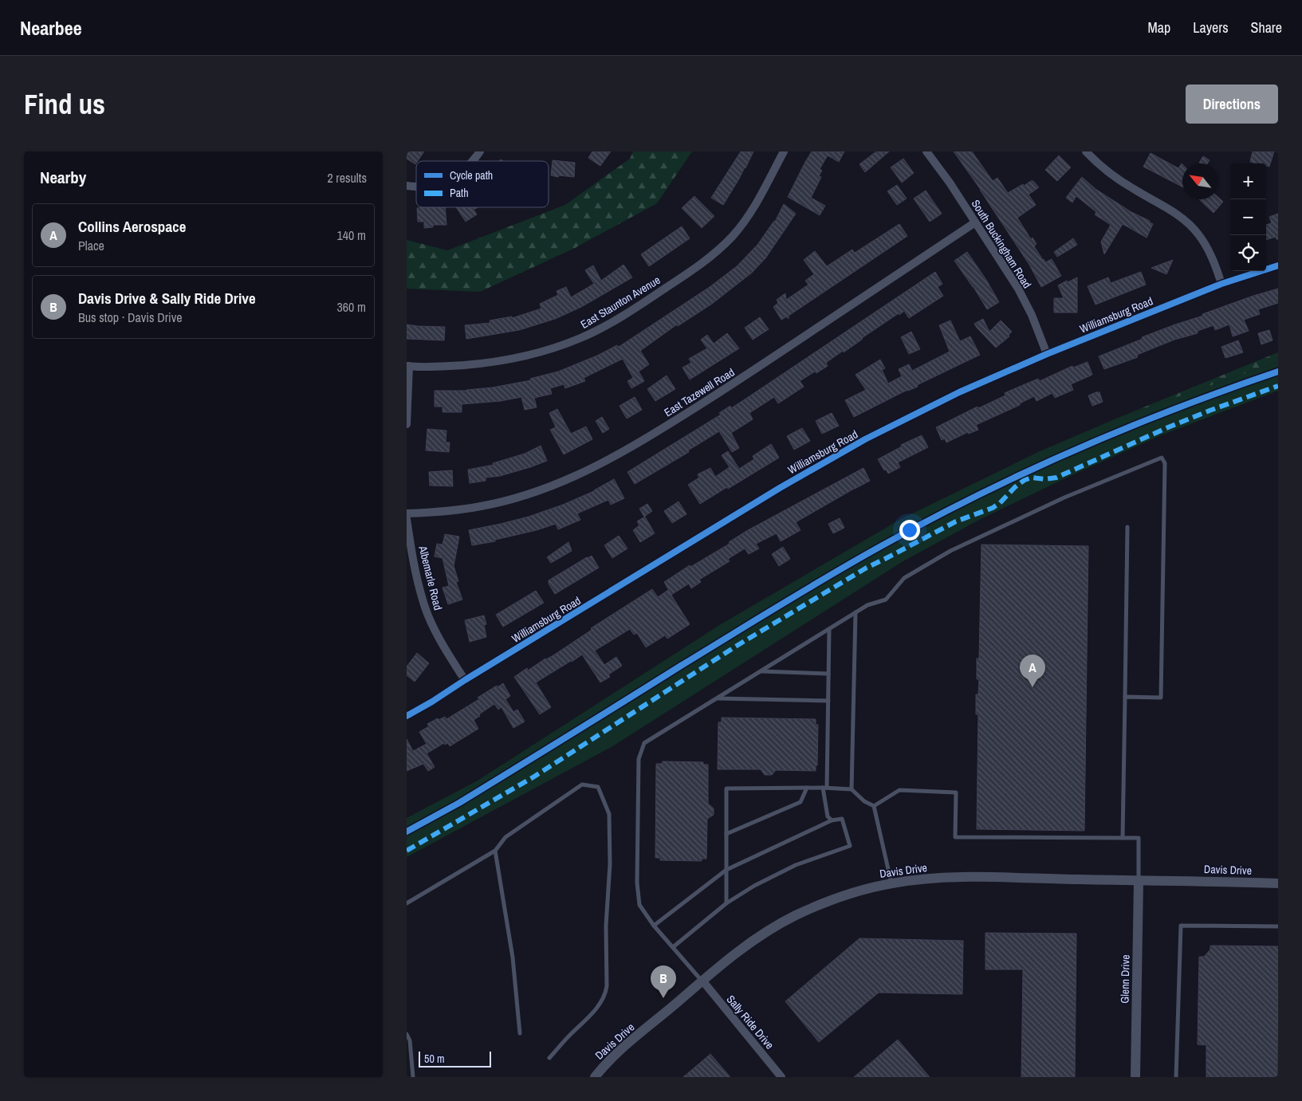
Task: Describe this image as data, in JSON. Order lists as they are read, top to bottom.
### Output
{
  "streets": {
    "street": [
      "South Buckingham Road",
      "East Staunton Avenue",
      "Williamsburg Road",
      "East Tazewell Road",
      "Albemarle Road",
      "Davis Drive",
      "Glenn Drive",
      "Sally Ride Drive"
    ]
  },
  "crossings": [
    ["South Buckingham Road", "Williamsburg Road"],
    ["South Buckingham Road", "East Tazewell Road"],
    ["Williamsburg Road", "Albemarle Road"],
    ["Davis Drive", "Glenn Drive"],
    ["Davis Drive", "Sally Ride Drive"]
  ],
  "legend": ["Cycle path", "Path"],
  "scale_bar": "50 m",
  "north": "top left",
  "page": {
    "header": "Nearbee",
    "nav": ["Map", "Layers", "Share"],
    "buttons": "Directions",
    "title": "Find us",
    "heading": ["Nearby", "2 results"],
    "map_buttons": ["+", "−"],
    "list": [
      {
        "mark": "A",
        "name": "Collins Aerospace",
        "note": "Place",
        "value": "140 m"
      },
      {
        "mark": "B",
        "name": "Davis Drive & Sally Ride Drive",
        "note": "Bus stop · Davis Drive",
        "value": "360 m"
      }
    ],
    "pins": ["A", "B"],
    "scale": "50 m"
  }
}
